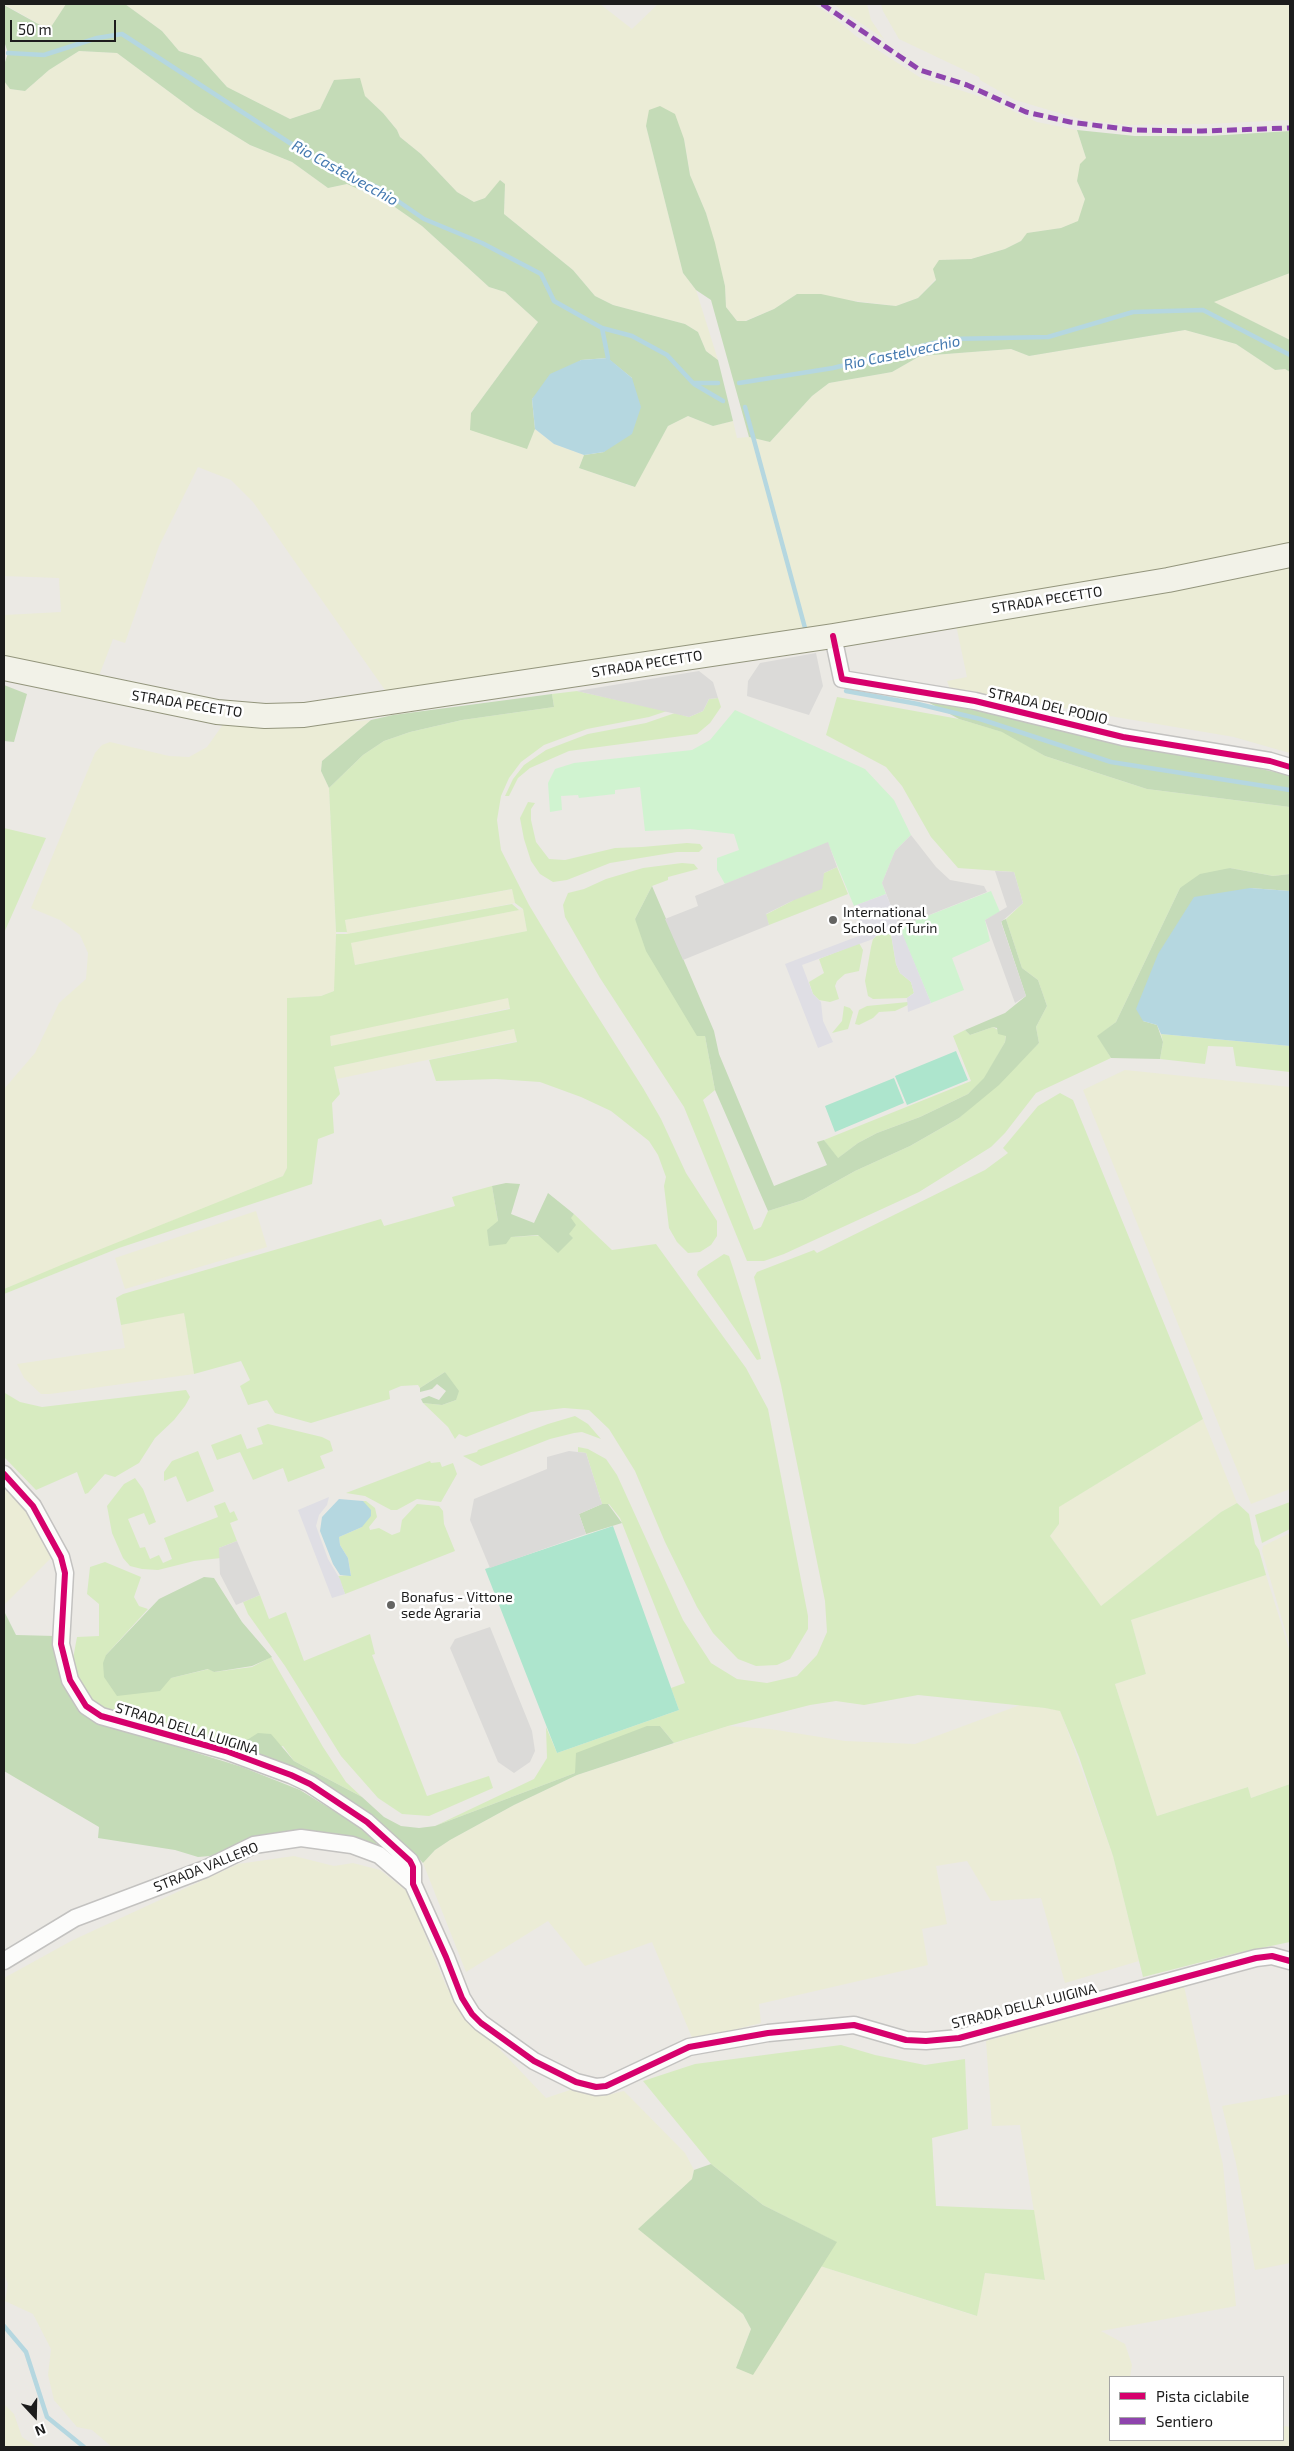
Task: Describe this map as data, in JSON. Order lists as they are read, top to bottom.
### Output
{
  "streets": {
    "main road": ["STRADA PECETTO"],
    "street": ["STRADA DEL PODIO", "STRADA DELLA LUIGINA", "STRADA VALLERO"]
  },
  "crossings": [
    ["STRADA PECETTO", "STRADA DEL PODIO"],
    ["STRADA DELLA LUIGINA", "STRADA VALLERO"]
  ],
  "water": ["Rio Castelvecchio"],
  "places": ["International School of Turin", "Bonafus - Vittone sede Agraria"],
  "legend": ["Pista ciclabile", "Sentiero"],
  "scale_bar": "50 m",
  "north": "bottom"
}
